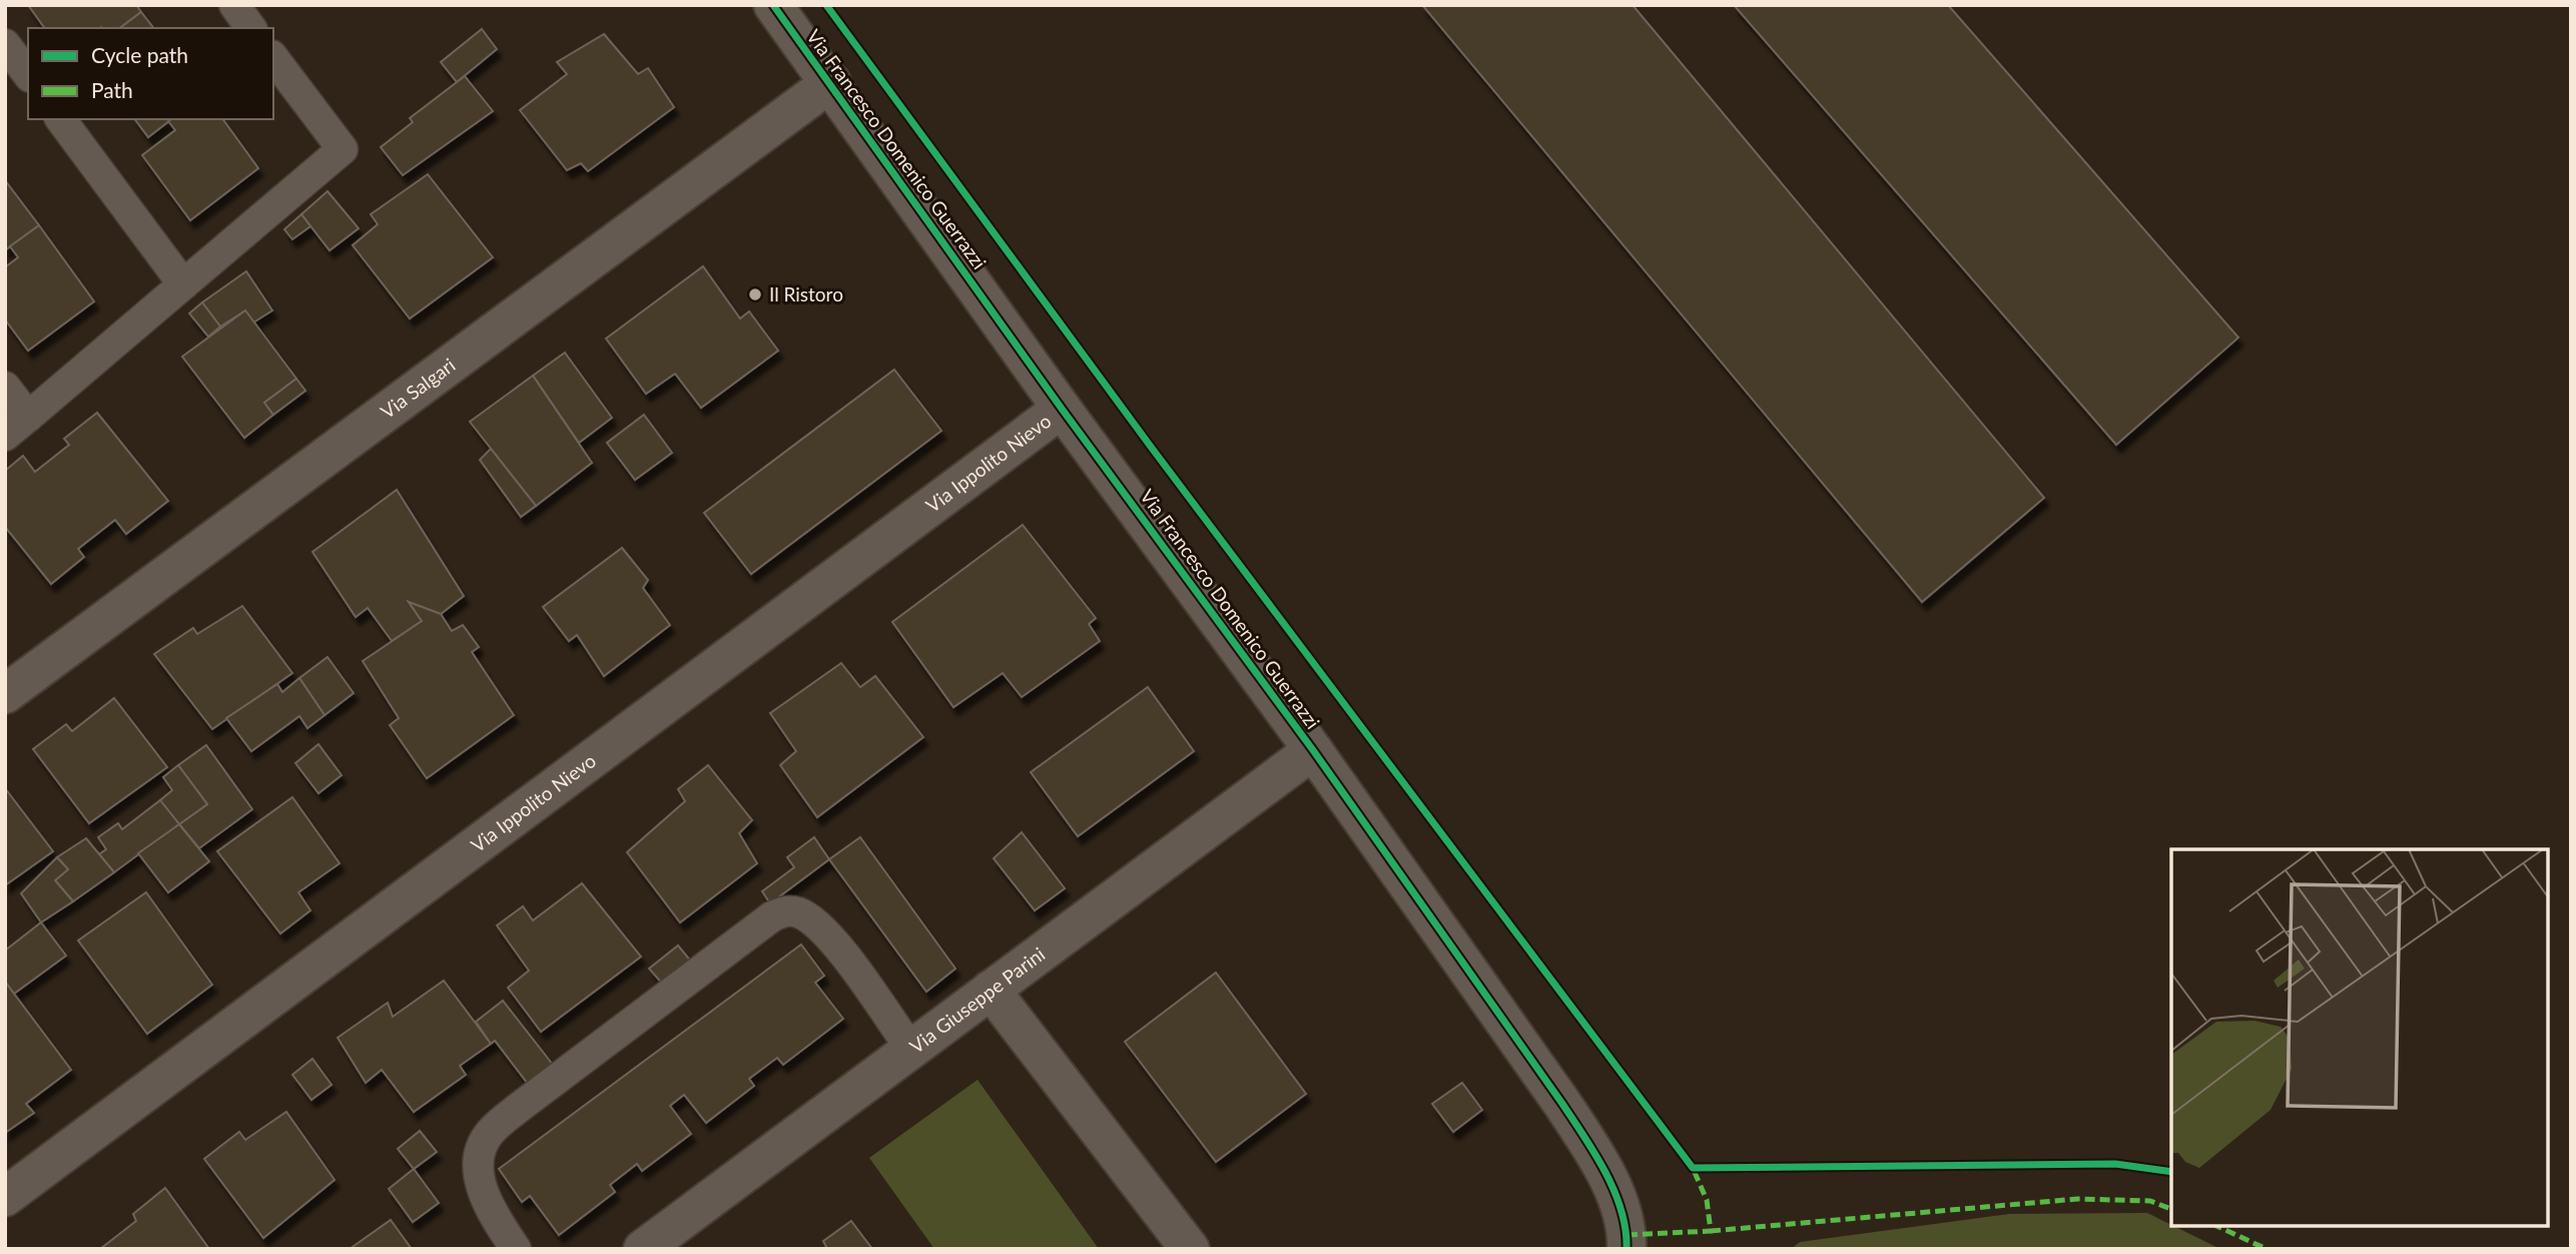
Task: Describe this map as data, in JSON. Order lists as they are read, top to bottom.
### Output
{
  "streets": {
    "street": [
      "Via Francesco Domenico Guerrazzi",
      "Via Salgari",
      "Via Ippolito Nievo",
      "Via Giuseppe Parini"
    ]
  },
  "crossings": [
    ["Via Francesco Domenico Guerrazzi", "Via Salgari"],
    ["Via Francesco Domenico Guerrazzi", "Via Ippolito Nievo"],
    ["Via Francesco Domenico Guerrazzi", "Via Giuseppe Parini"]
  ],
  "places": ["Il Ristoro"],
  "legend": ["Cycle path", "Path"]
}
